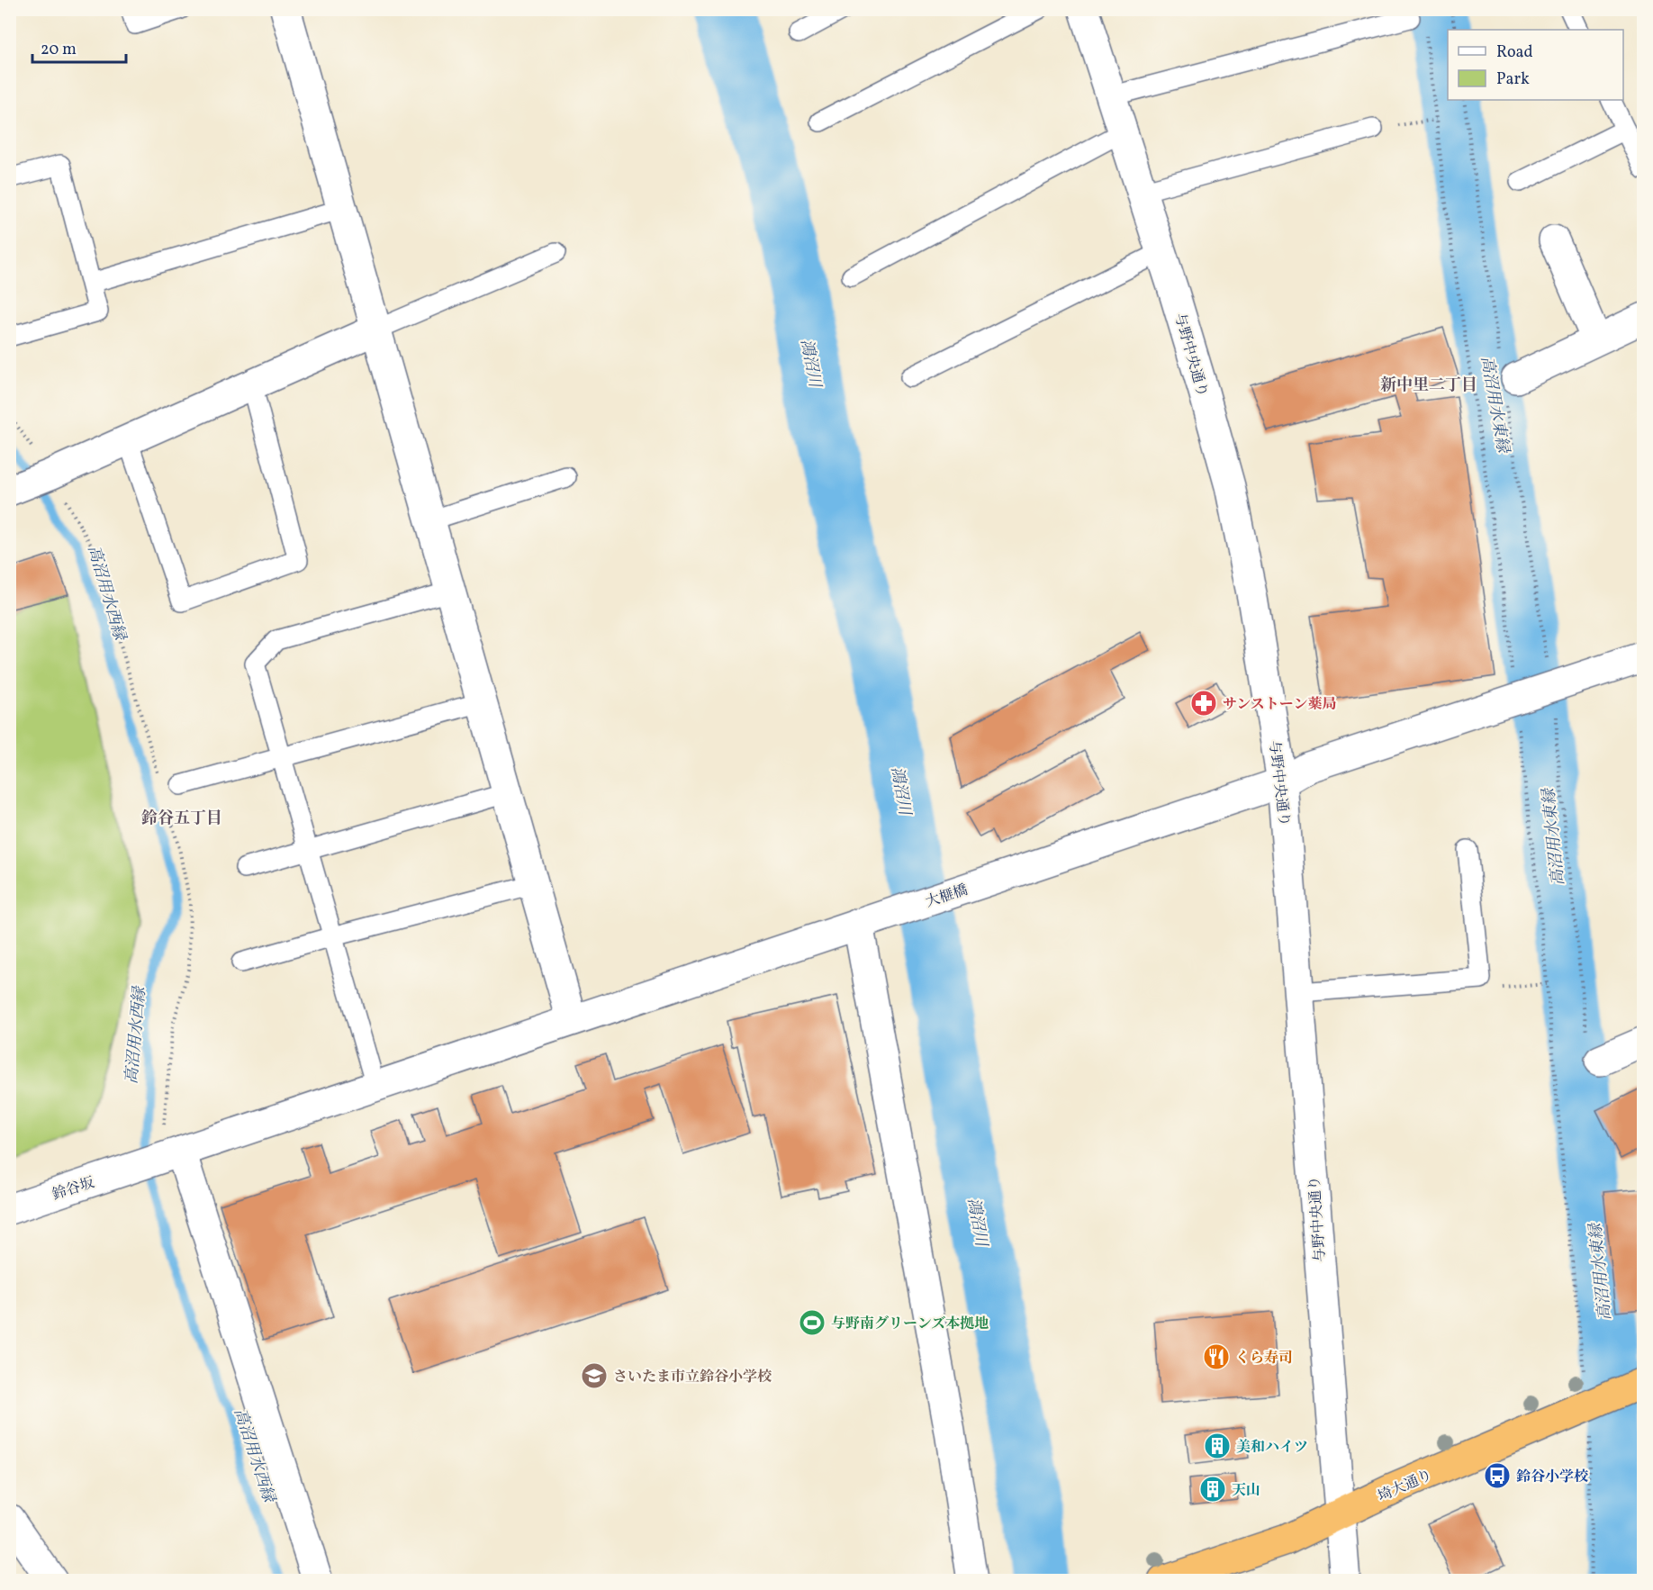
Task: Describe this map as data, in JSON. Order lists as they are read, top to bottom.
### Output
{
  "streets": {
    "highway": ["埼大通り"],
    "street": ["与野中央通り", "大榧橋", "鈴谷坂"]
  },
  "crossings": [
    ["与野中央通り", "大榧橋"],
    ["与野中央通り", "埼大通り"],
    ["大榧橋", "鈴谷坂"]
  ],
  "districts": ["新中里二丁目", "鈴谷五丁目"],
  "water": ["鴻沼川", "高沼用水東縁", "高沼用水西縁"],
  "places": {
    "pharmacy": ["サンストーン薬局"],
    "sports": ["与野南グリーンズ本拠地"],
    "restaurant": ["くら寿司"],
    "school or university": ["さいたま市立鈴谷小学校"],
    "building": ["美和ハイツ", "天山"],
    "bus stop": ["鈴谷小学校"]
  },
  "legend": ["Road", "Park"],
  "scale_bar": "20 m"
}
